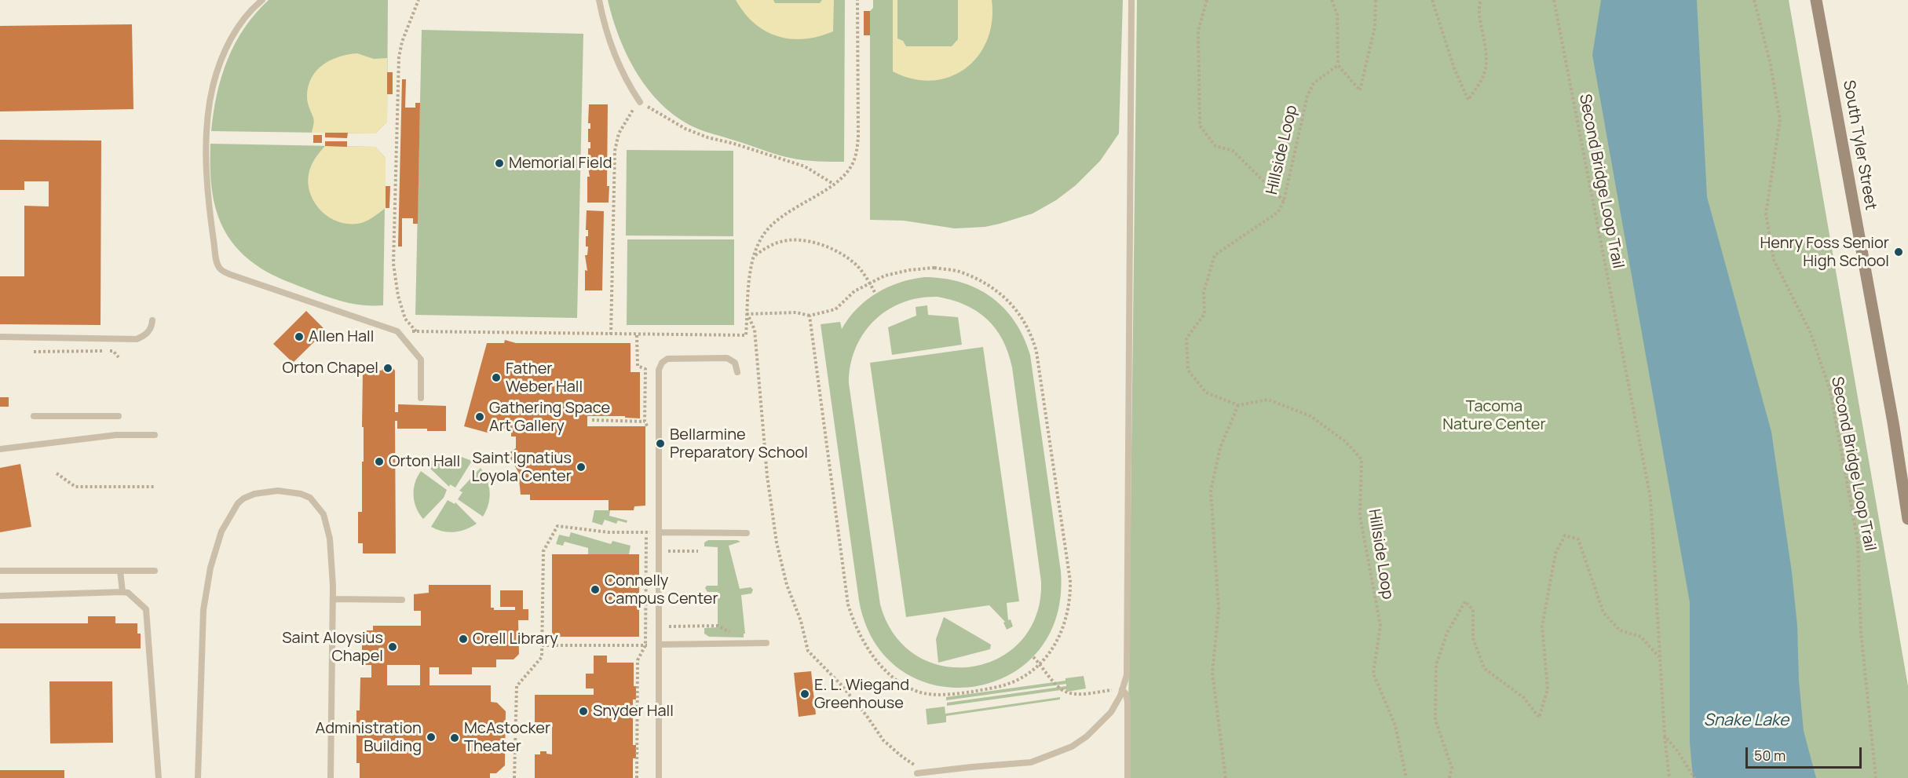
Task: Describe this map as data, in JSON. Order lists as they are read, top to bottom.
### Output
{
  "streets": {
    "main road": ["South Tyler Street"],
    "path": ["Hillside Loop", "Second Bridge Loop Trail"]
  },
  "water": ["Snake Lake"],
  "parks": ["Tacoma Nature Center"],
  "places": [
    "Memorial Field",
    "Henry Foss Senior High School",
    "Allen Hall",
    "Orton Chapel",
    "Father Weber Hall",
    "Gathering Space Art Gallery",
    "Bellarmine Preparatory School",
    "Orton Hall",
    "Saint Ignatius Loyola Center",
    "Connelly Campus Center",
    "Orell Library",
    "Saint Aloysius Chapel",
    "E. L. Wiegand Greenhouse",
    "Snyder Hall",
    "Administration Building",
    "McAstocker Theater"
  ],
  "scale_bar": "50 m"
}
